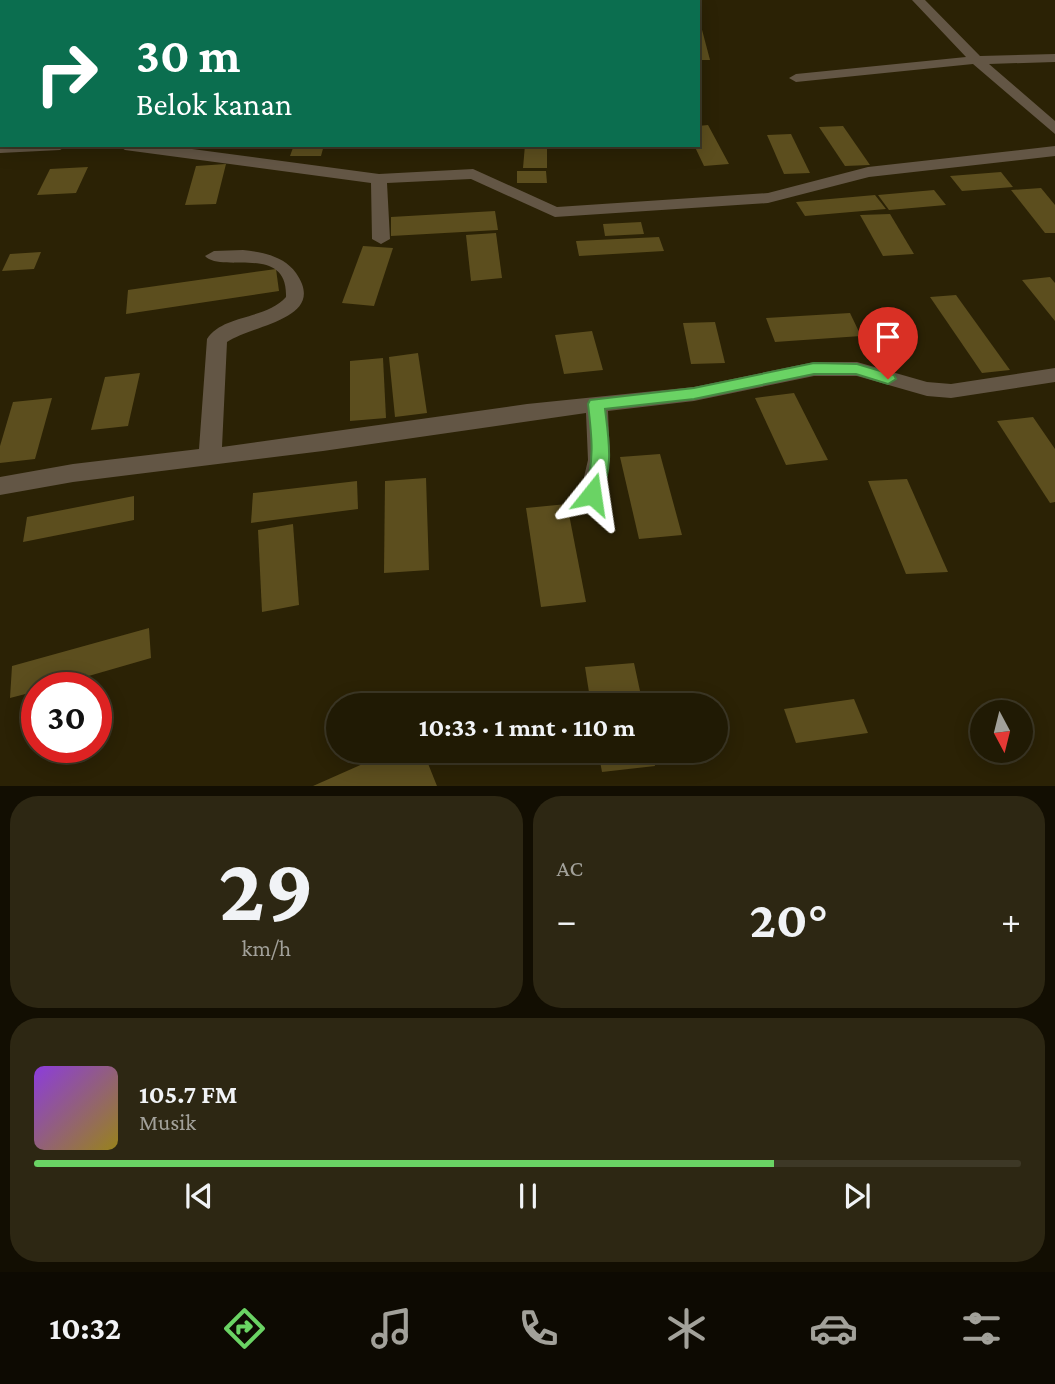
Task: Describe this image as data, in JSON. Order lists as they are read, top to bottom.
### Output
{
  "north": "bottom",
  "page": {
    "turn": ["30 m", "Belok kanan"],
    "limit": "30",
    "trip": "10:33 · 1 mnt · 110 m",
    "tile": [
      ["29", "km/h"],
      "AC"
    ],
    "heat": ["−", "20°", "+"],
    "song": ["105.7 FM", "Musik"],
    "tabs": "10:32"
  }
}
